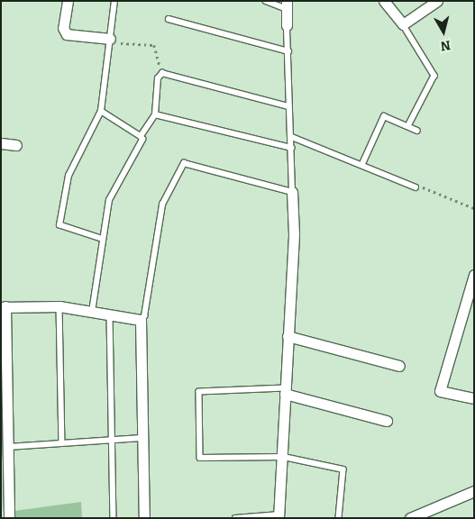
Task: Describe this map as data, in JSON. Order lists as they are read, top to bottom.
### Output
{
  "north": "bottom"
}
